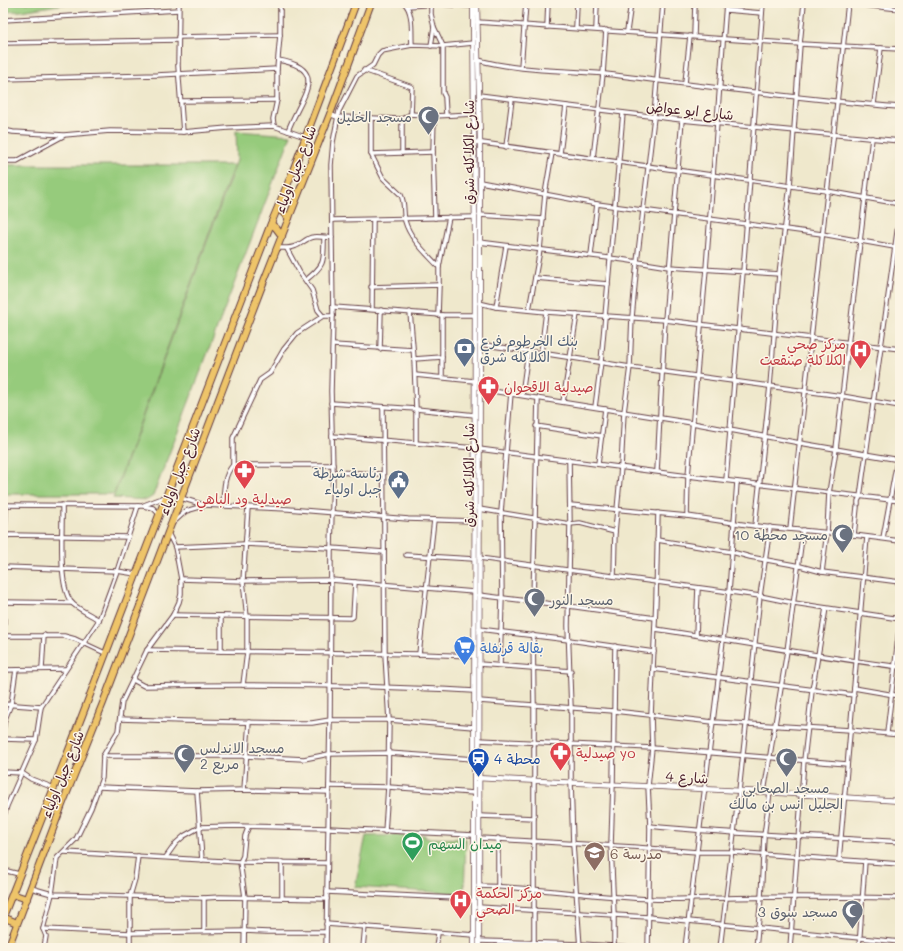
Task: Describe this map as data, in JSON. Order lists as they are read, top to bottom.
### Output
{
  "streets": {
    "highway": ["شارع جبل اولياء"],
    "street": ["شارع ابو عواض", "شارع الكلاكله شرق", "شارع 4"]
  },
  "crossings": [
    ["شارع ابو عواض", "شارع الكلاكله شرق"],
    ["شارع الكلاكله شرق", "شارع 4"]
  ],
  "places": {
    "mosque": [
      "مسجد الخليل",
      "مسجد محطة 10",
      "مسجد النور",
      "مسجد الاندلس مربع 2",
      "مسجد الصحابي الجليل انس بن مالك",
      "مسجد سوق 3"
    ],
    "bank": ["بنك الخرطوم فرع الكلاكله شرق"],
    "hospital": ["مركز صحي الكلاكلة صنقعت", "مركز الحكمة الصحي"],
    "pharmacy": ["صيدلية الاقحوان", "صيدلية ود الباهي", "صيدلية yo"],
    "public building": ["رئاسة شرطة جبل اولياء"],
    "supermarket": ["بقالة قرنفلة"],
    "station": ["محطة 4"],
    "sports": ["ميدان السهم"],
    "school or university": ["مدرسة 6"]
  }
}
